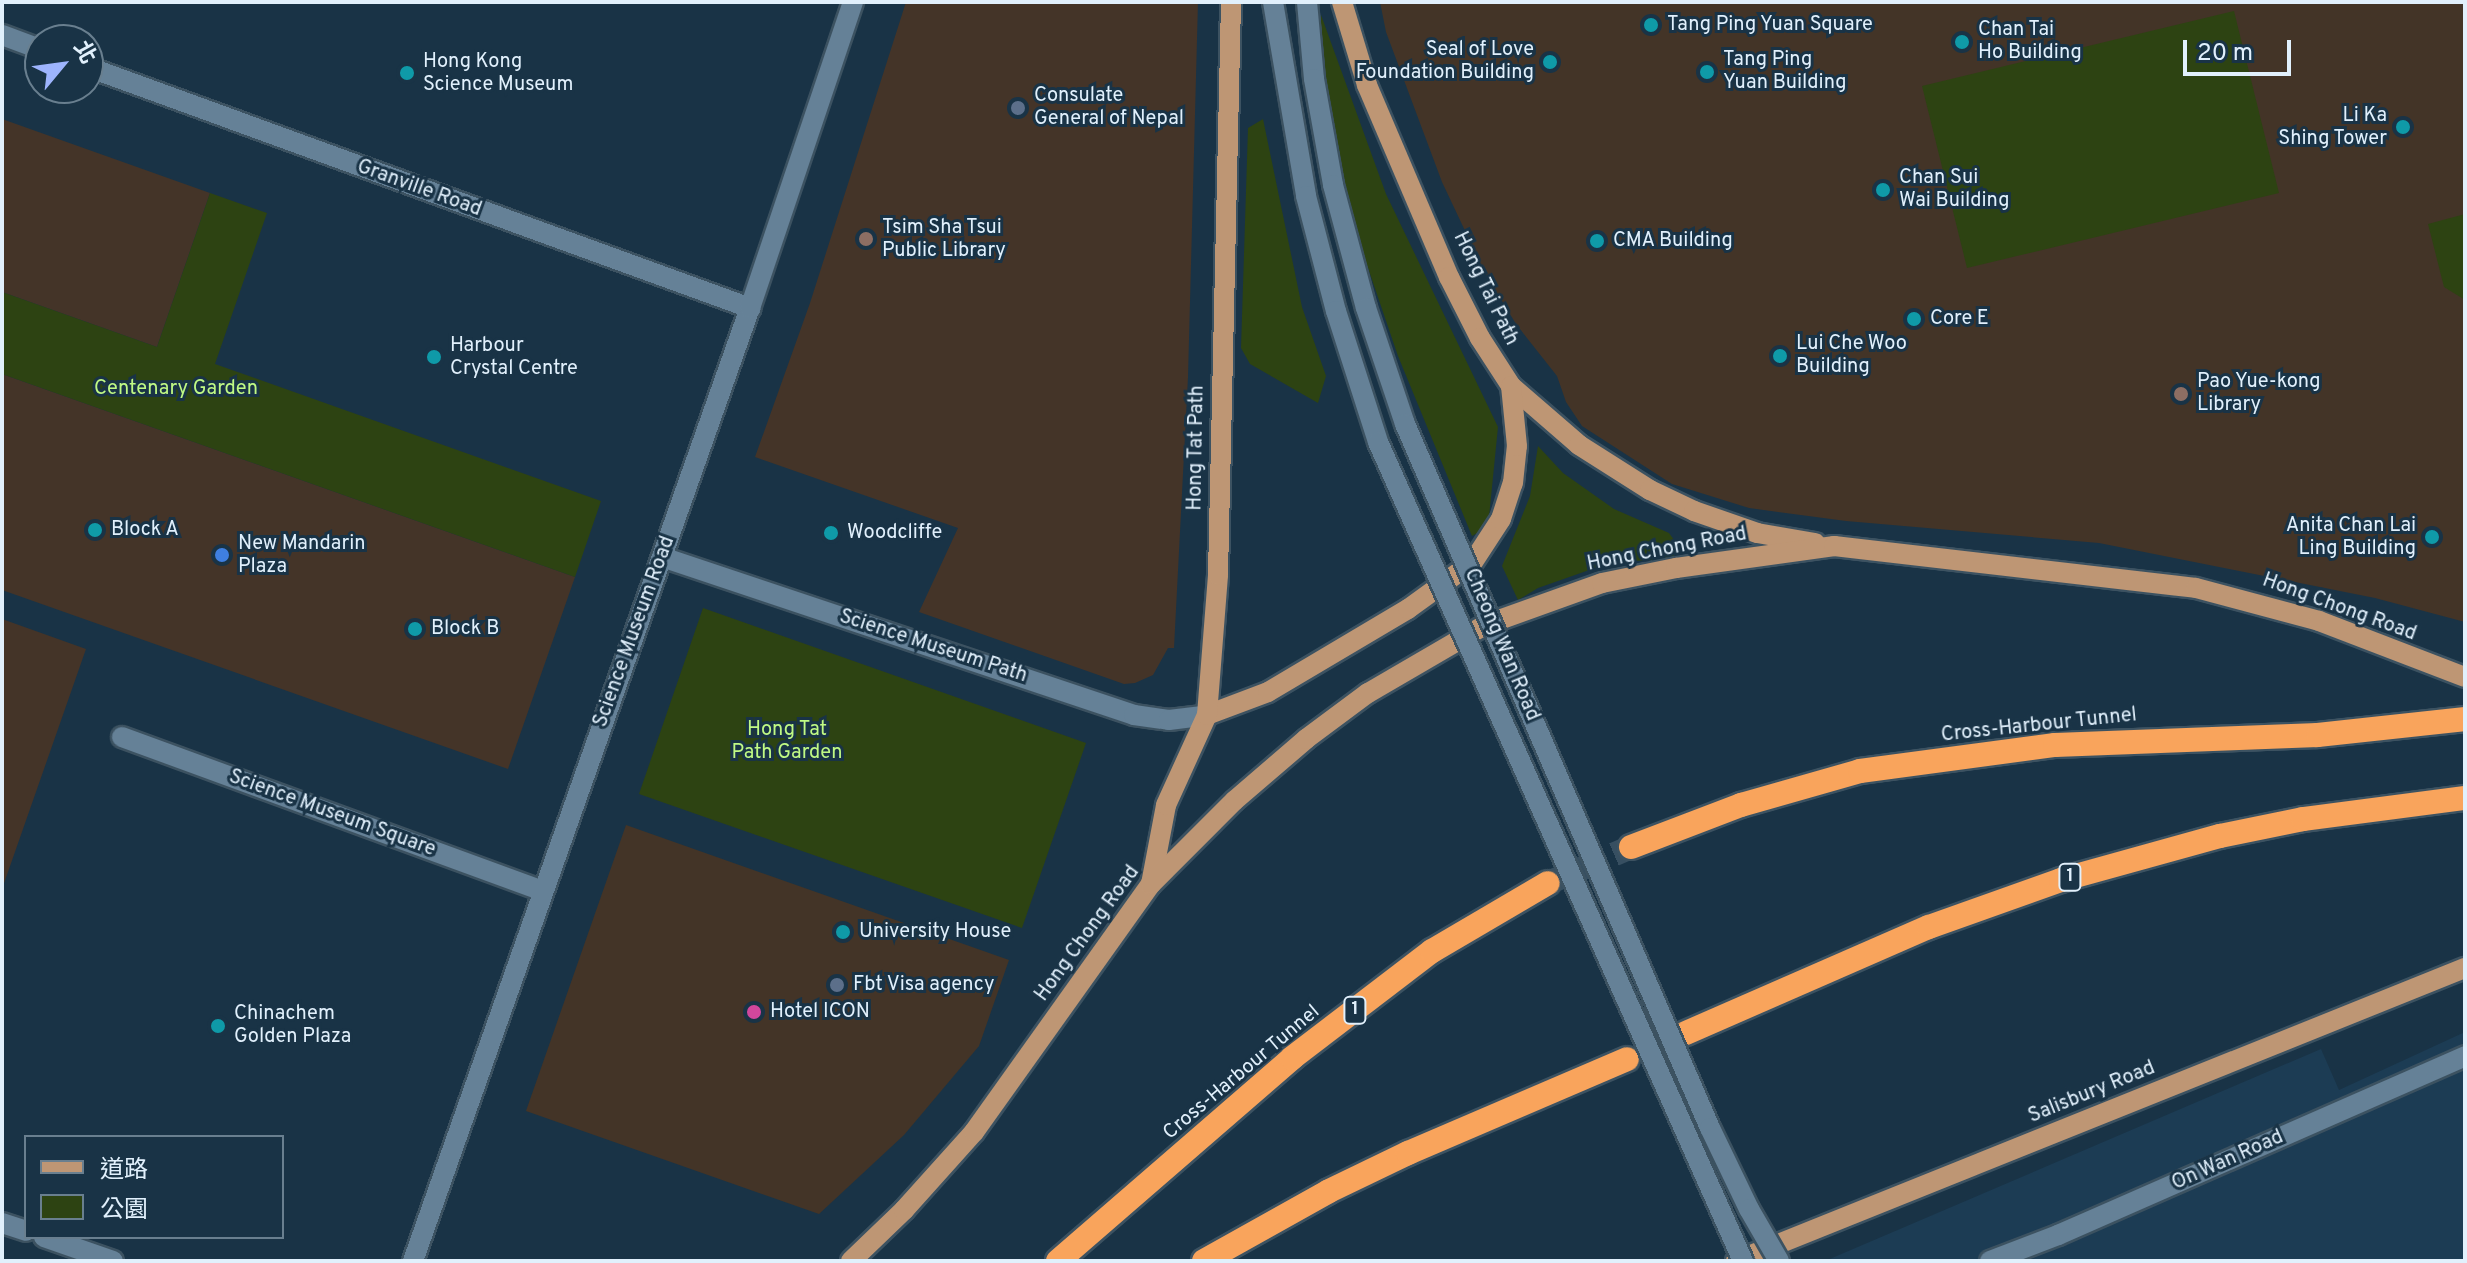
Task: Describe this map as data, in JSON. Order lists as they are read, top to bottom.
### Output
{
  "streets": {
    "highway": ["Cross-Harbour Tunnel", "1"],
    "main road": [
      "Hong Tai Path",
      "Hong Tat Path",
      "Hong Chong Road",
      "Salisbury Road"
    ],
    "street": [
      "Granville Road",
      "Science Museum Road",
      "Cheong Wan Road",
      "Science Museum Path",
      "Science Museum Square",
      "On Wan Road"
    ]
  },
  "crossings": [
    ["Granville Road", "Science Museum Road"],
    ["Hong Tai Path", "Hong Chong Road"],
    ["Hong Tat Path", "Hong Chong Road"],
    ["Hong Tat Path", "Science Museum Path"],
    ["Science Museum Road", "Science Museum Path"],
    ["Science Museum Road", "Science Museum Square"]
  ],
  "parks": ["Centenary Garden", "Hong Tat Path Garden"],
  "places": [
    "Tang Ping Yuan Square",
    "Chan Tai Ho Building",
    "Seal of Love Foundation Building",
    "Tang Ping Yuan Building",
    "Hong Kong Science Museum",
    "Consulate General of Nepal",
    "Li Ka Shing Tower",
    "Chan Sui Wai Building",
    "Tsim Sha Tsui Public Library",
    "CMA Building",
    "Core E",
    "Lui Che Woo Building",
    "Harbour Crystal Centre",
    "Pao Yue-kong Library",
    "Block A",
    "Woodcliffe",
    "Anita Chan Lai Ling Building",
    "New Mandarin Plaza",
    "Block B",
    "University House",
    "Fbt Visa agency",
    "Hotel ICON",
    "Chinachem Golden Plaza"
  ],
  "legend": ["道路", "公園"],
  "scale_bar": "20 m",
  "north": "top right"
}
